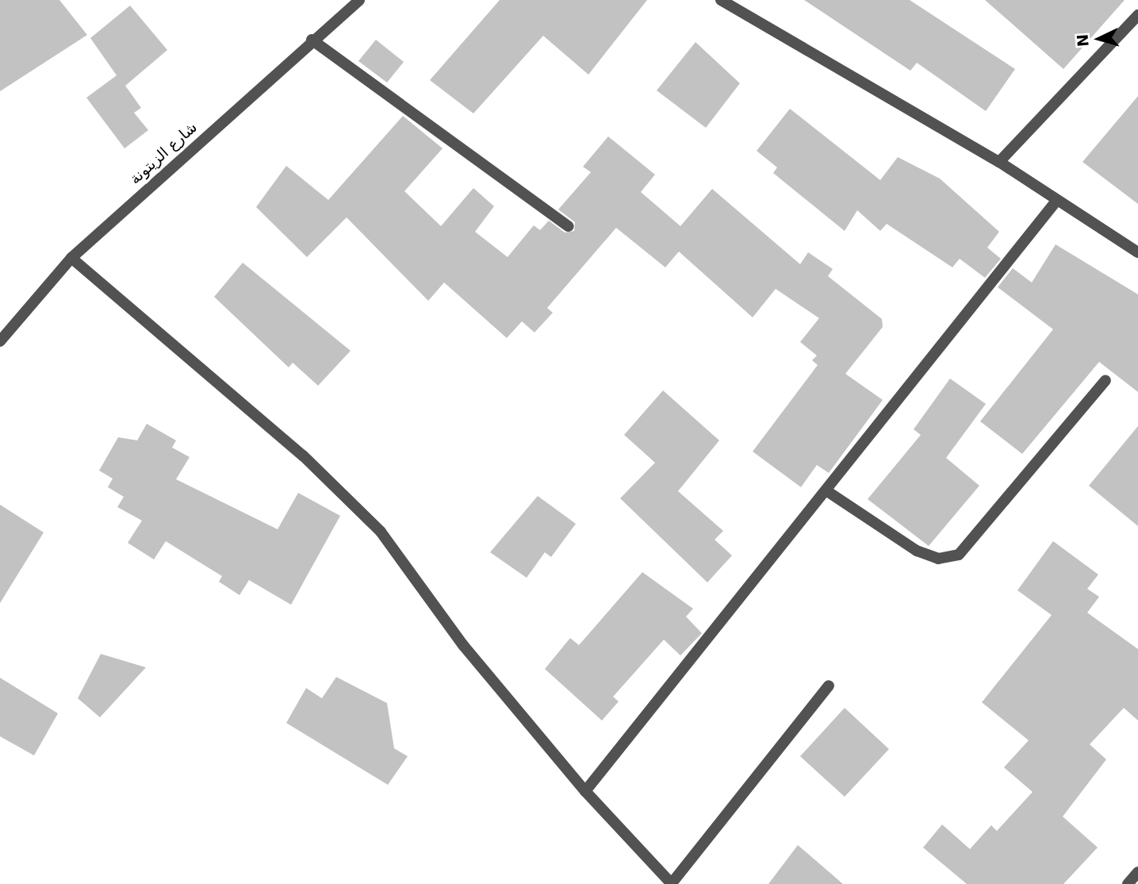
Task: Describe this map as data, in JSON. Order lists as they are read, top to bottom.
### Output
{
  "streets": {
    "street": ["شارع الزيتونة"]
  },
  "north": "left"
}
